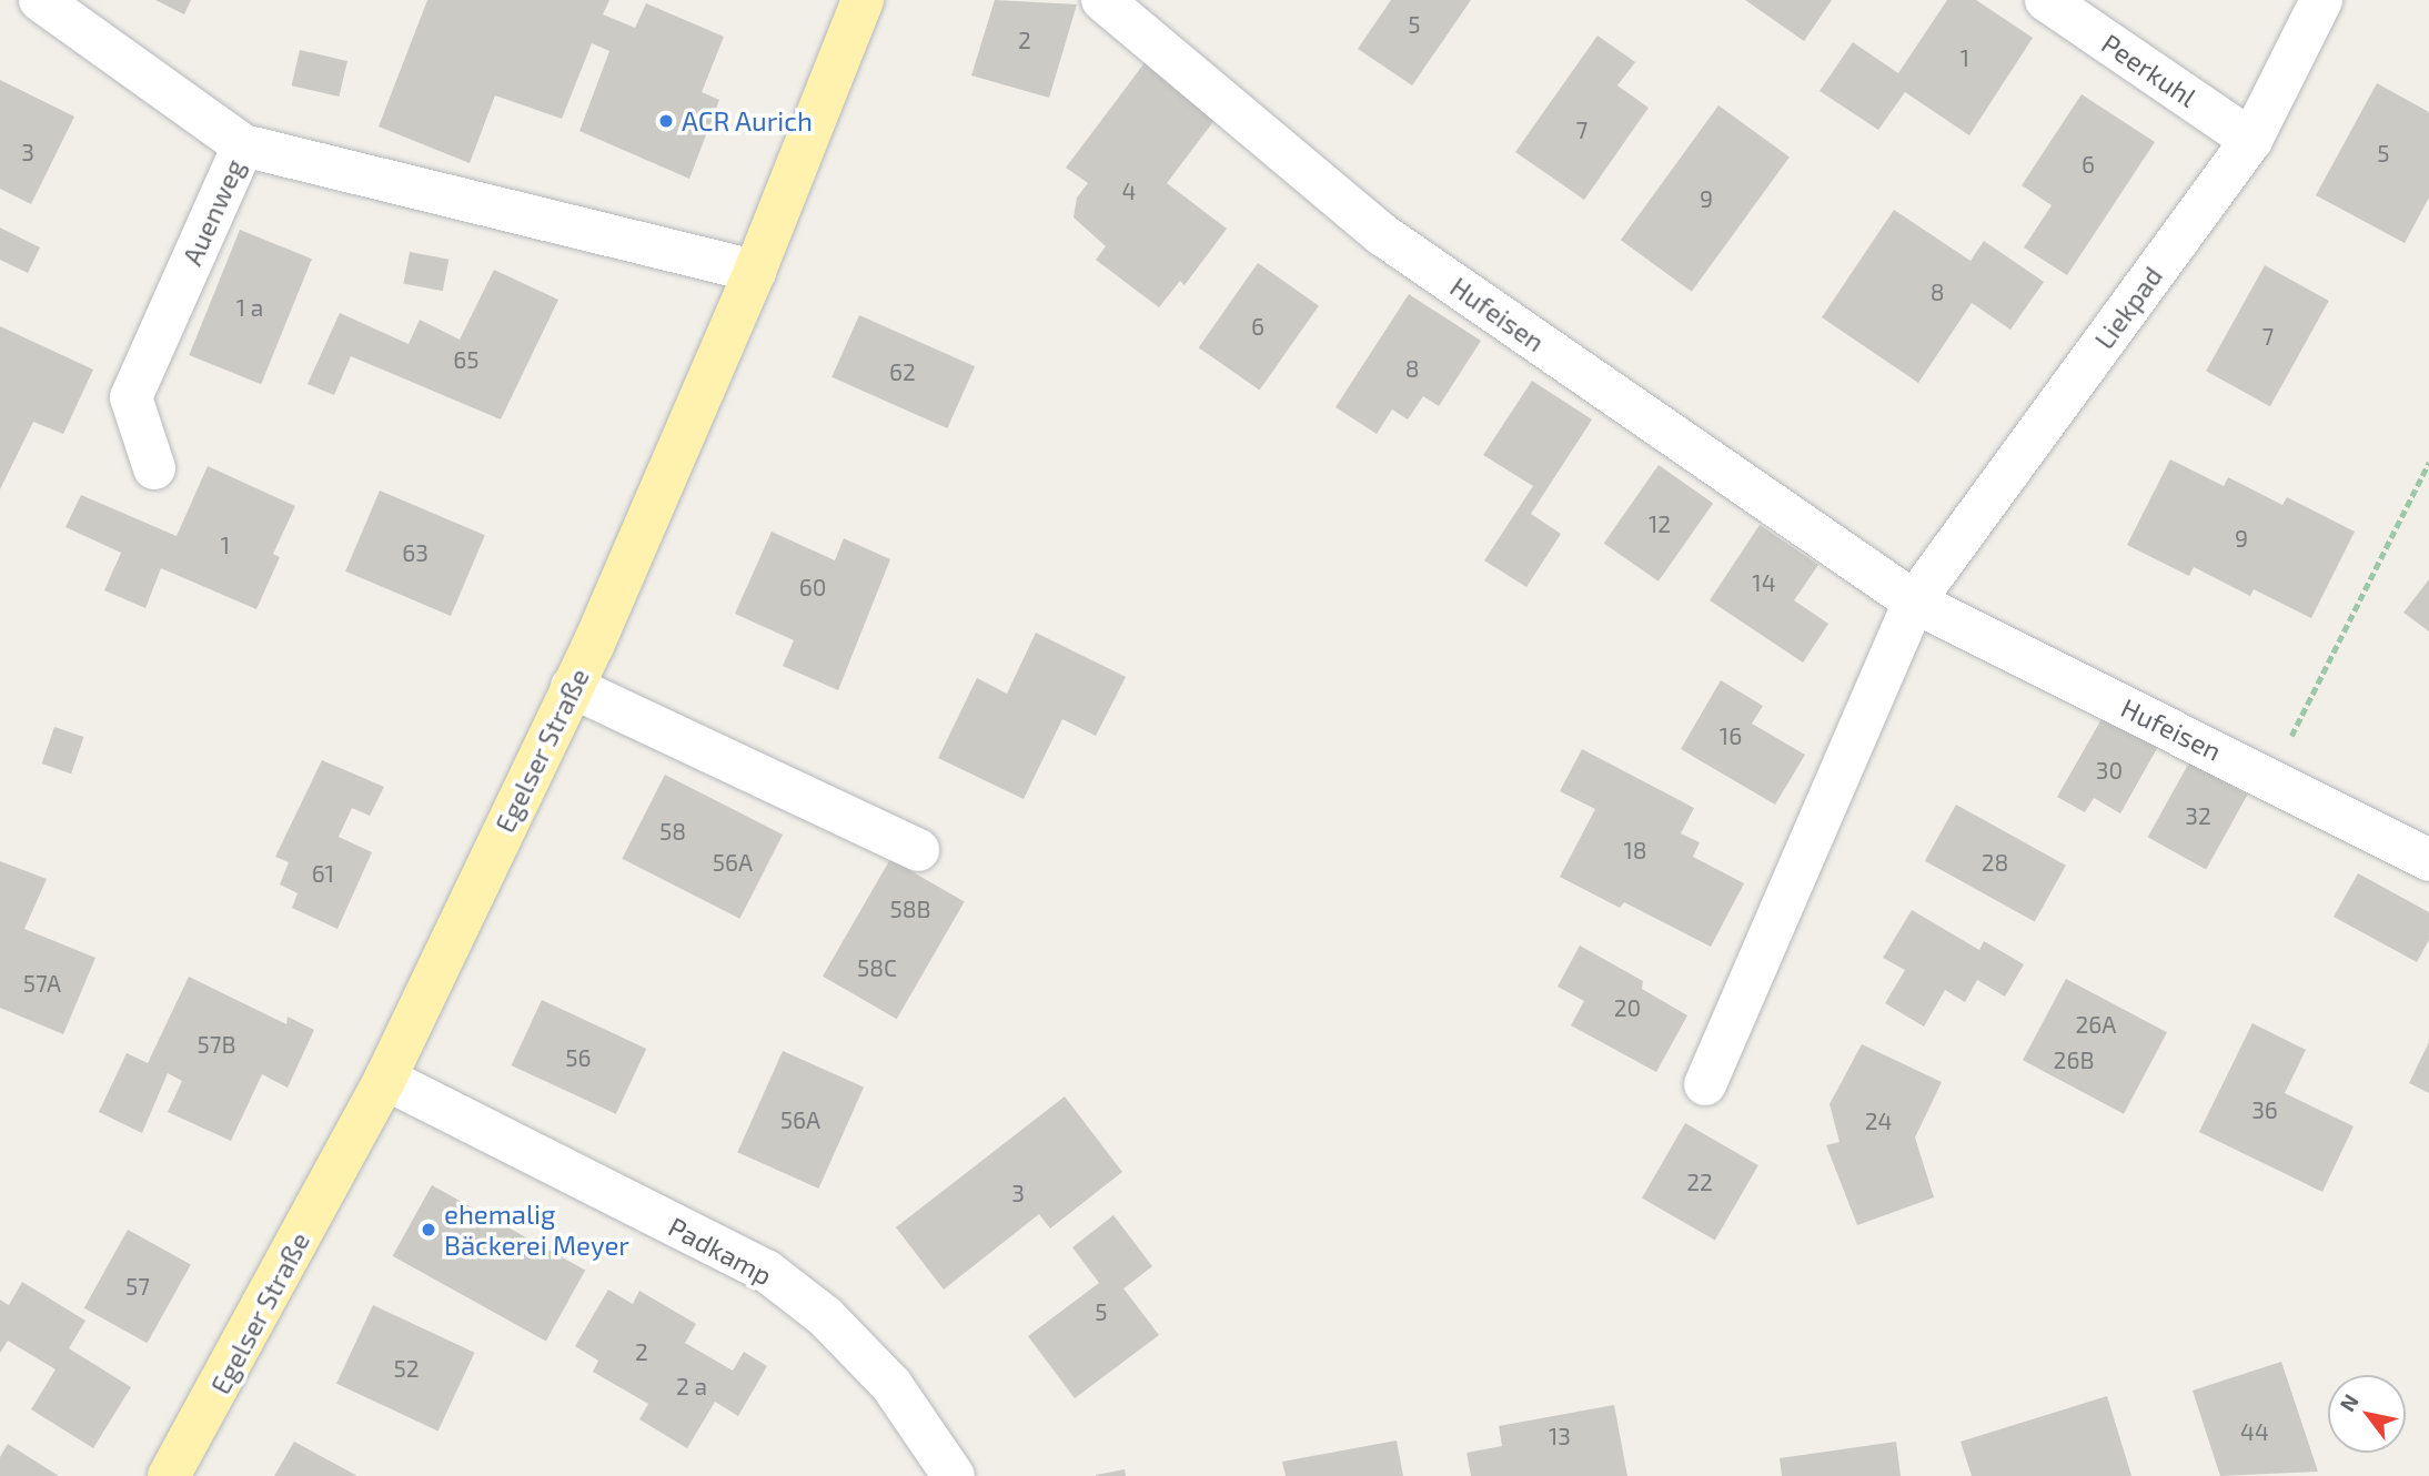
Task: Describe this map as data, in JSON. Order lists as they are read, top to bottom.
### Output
{
  "streets": {
    "main road": ["Egelser Straße"],
    "street": [
      "Peerkuhl",
      "Auenweg",
      "Liekpad",
      "Hufeisen",
      "Padkamp"
    ]
  },
  "crossings": [
    ["Peerkuhl", "Liekpad"],
    ["Liekpad", "Hufeisen"],
    ["Egelser Straße", "Padkamp"]
  ],
  "places": ["ACR Aurich", "ehemalig Bäckerei Meyer"],
  "house_numbers": [
    "5",
    "2",
    "1",
    "7",
    "3",
    "5",
    "6",
    "4",
    "9",
    "8",
    "1 a",
    "6",
    "7",
    "65",
    "8",
    "62",
    "12",
    "9",
    "1",
    "63",
    "14",
    "60",
    "16",
    "30",
    "32",
    "58",
    "18",
    "56A",
    "28",
    "61",
    "58B",
    "58C",
    "57A",
    "20",
    "26A",
    "57B",
    "56",
    "26B",
    "36",
    "56A",
    "24",
    "22",
    "3",
    "57",
    "5",
    "2",
    "52",
    "2 a",
    "44",
    "13"
  ],
  "north": "top left"
}
